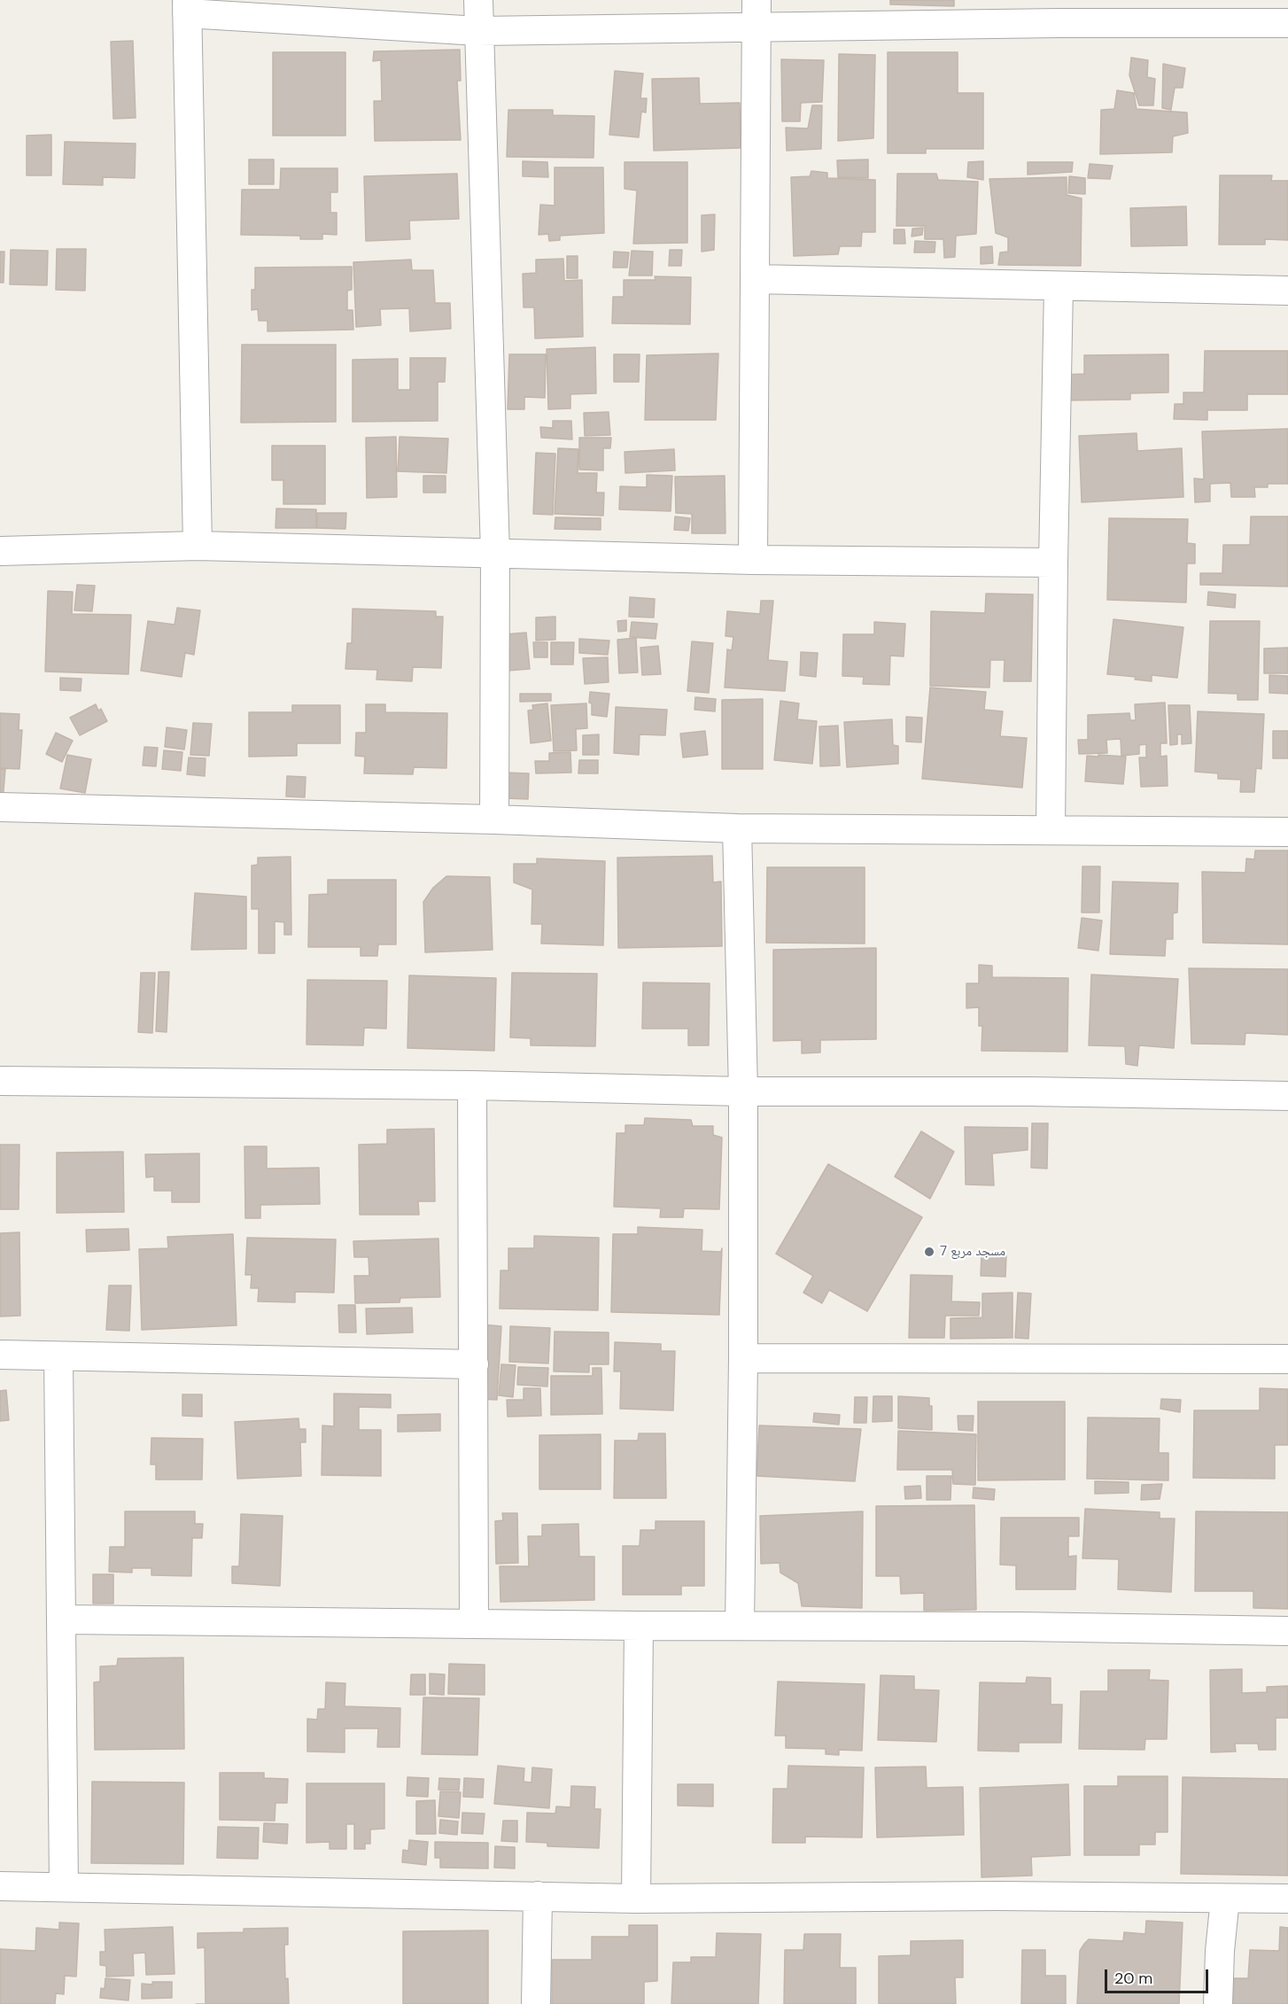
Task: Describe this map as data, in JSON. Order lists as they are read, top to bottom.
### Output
{
  "places": ["مسجد مربع 7"],
  "scale_bar": "20 m"
}
